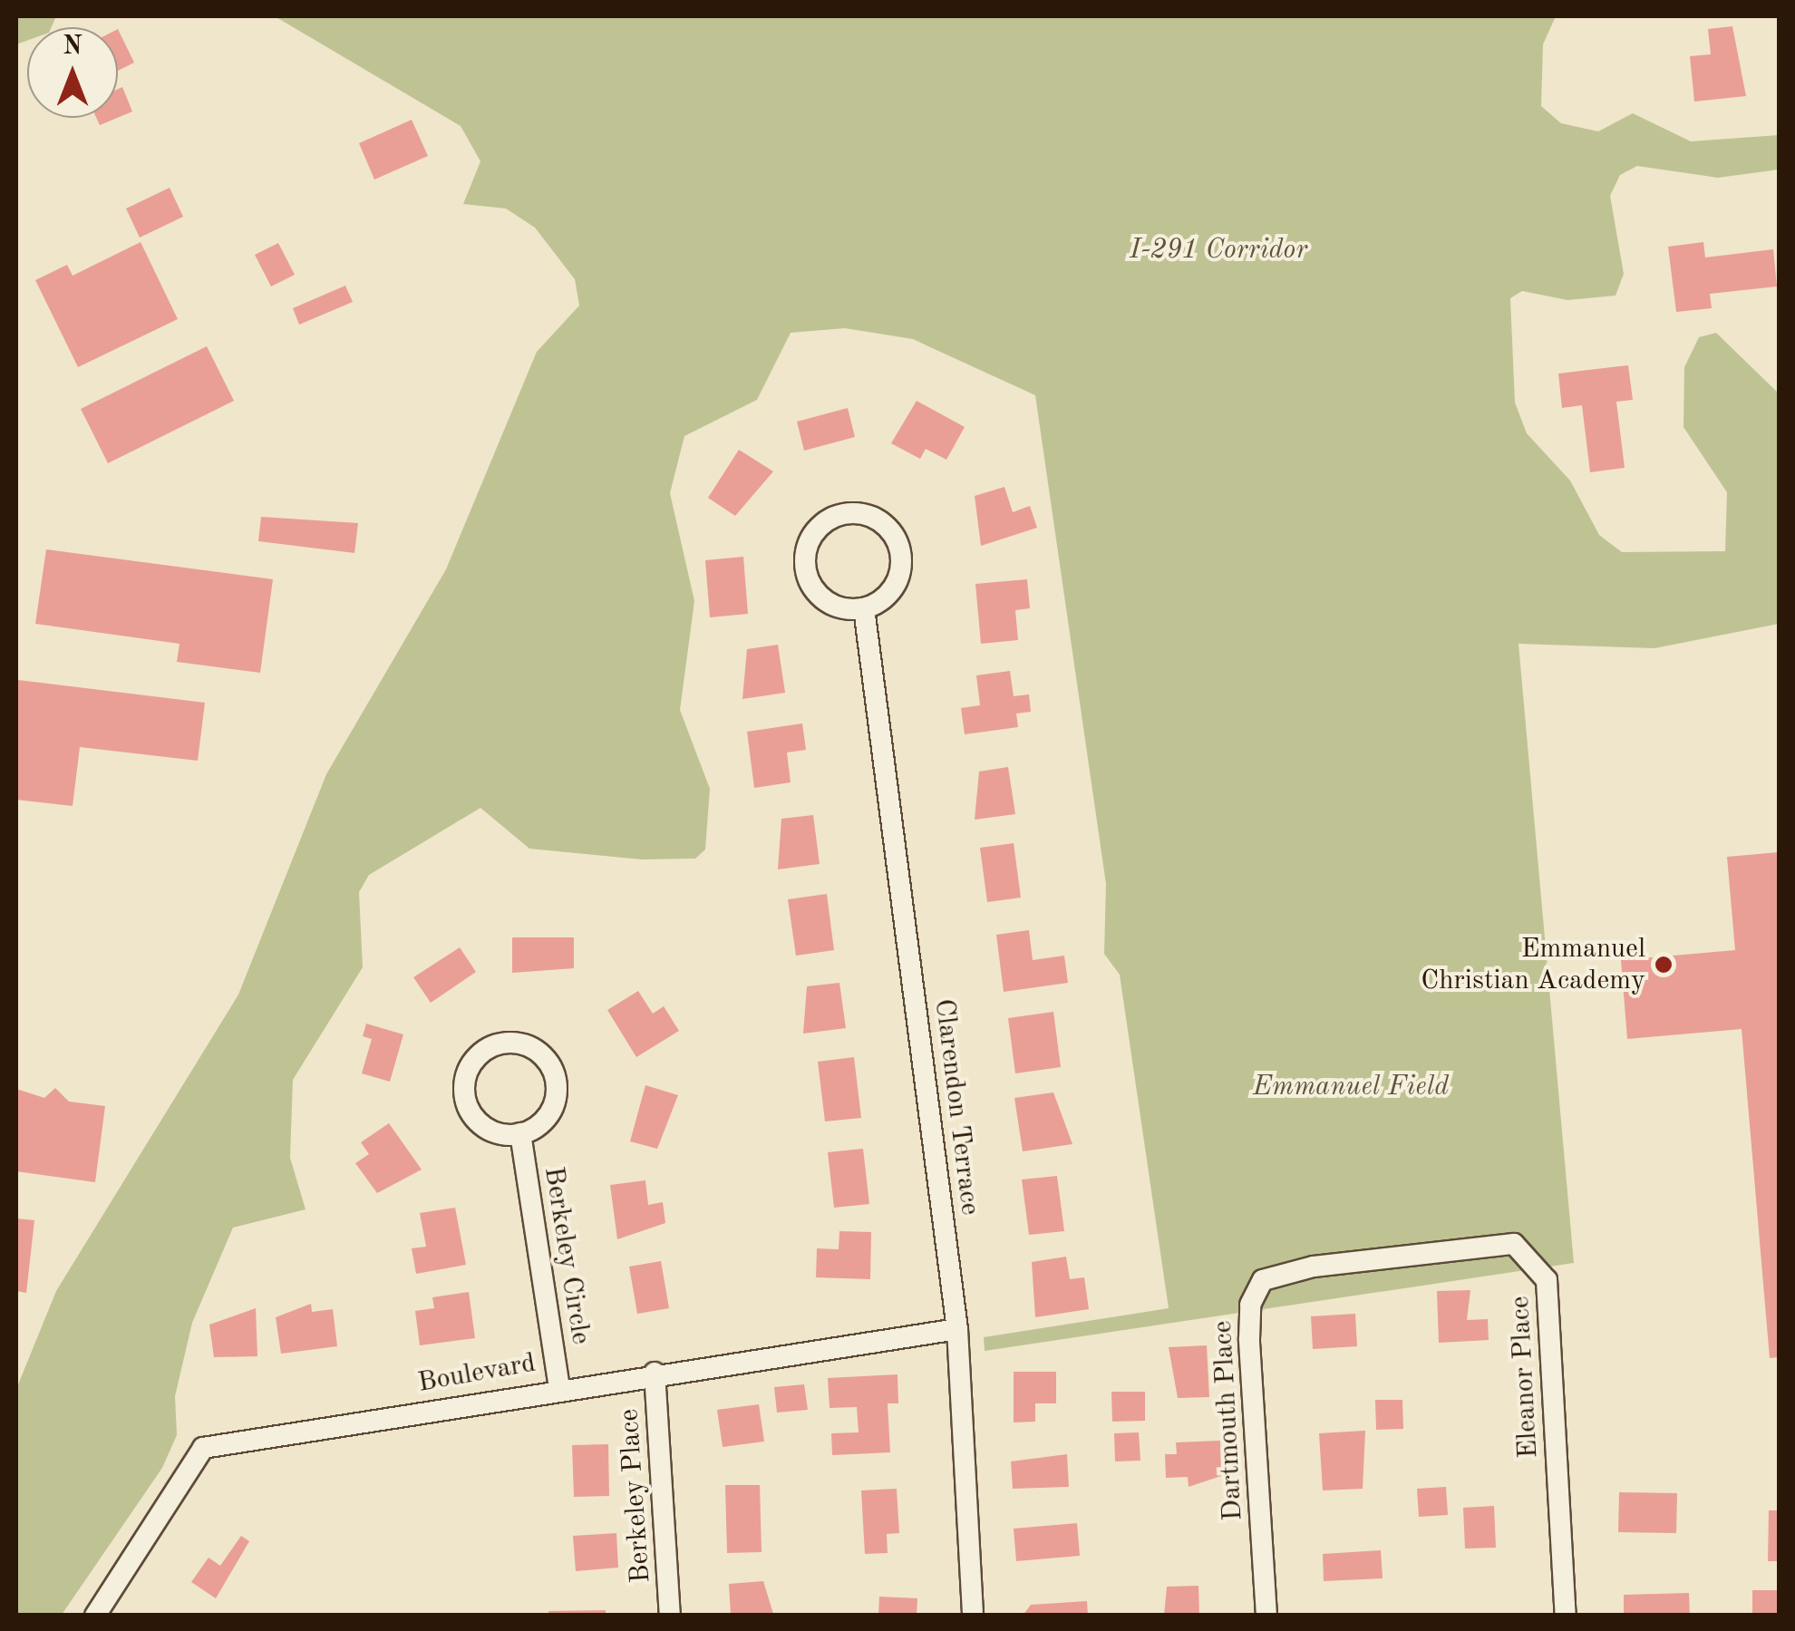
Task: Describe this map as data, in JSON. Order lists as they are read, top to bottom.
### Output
{
  "streets": {
    "street": [
      "Clarendon Terrace",
      "Berkeley Circle",
      "Boulevard",
      "Eleanor Place",
      "Dartmouth Place",
      "Berkeley Place"
    ]
  },
  "crossings": [
    ["Clarendon Terrace", "Boulevard"],
    ["Berkeley Circle", "Boulevard"],
    ["Boulevard", "Berkeley Place"],
    ["Eleanor Place", "Dartmouth Place"]
  ],
  "parks": ["I-291 Corridor", "Emmanuel Field"],
  "places": ["Emmanuel Christian Academy"],
  "north": "top"
}
